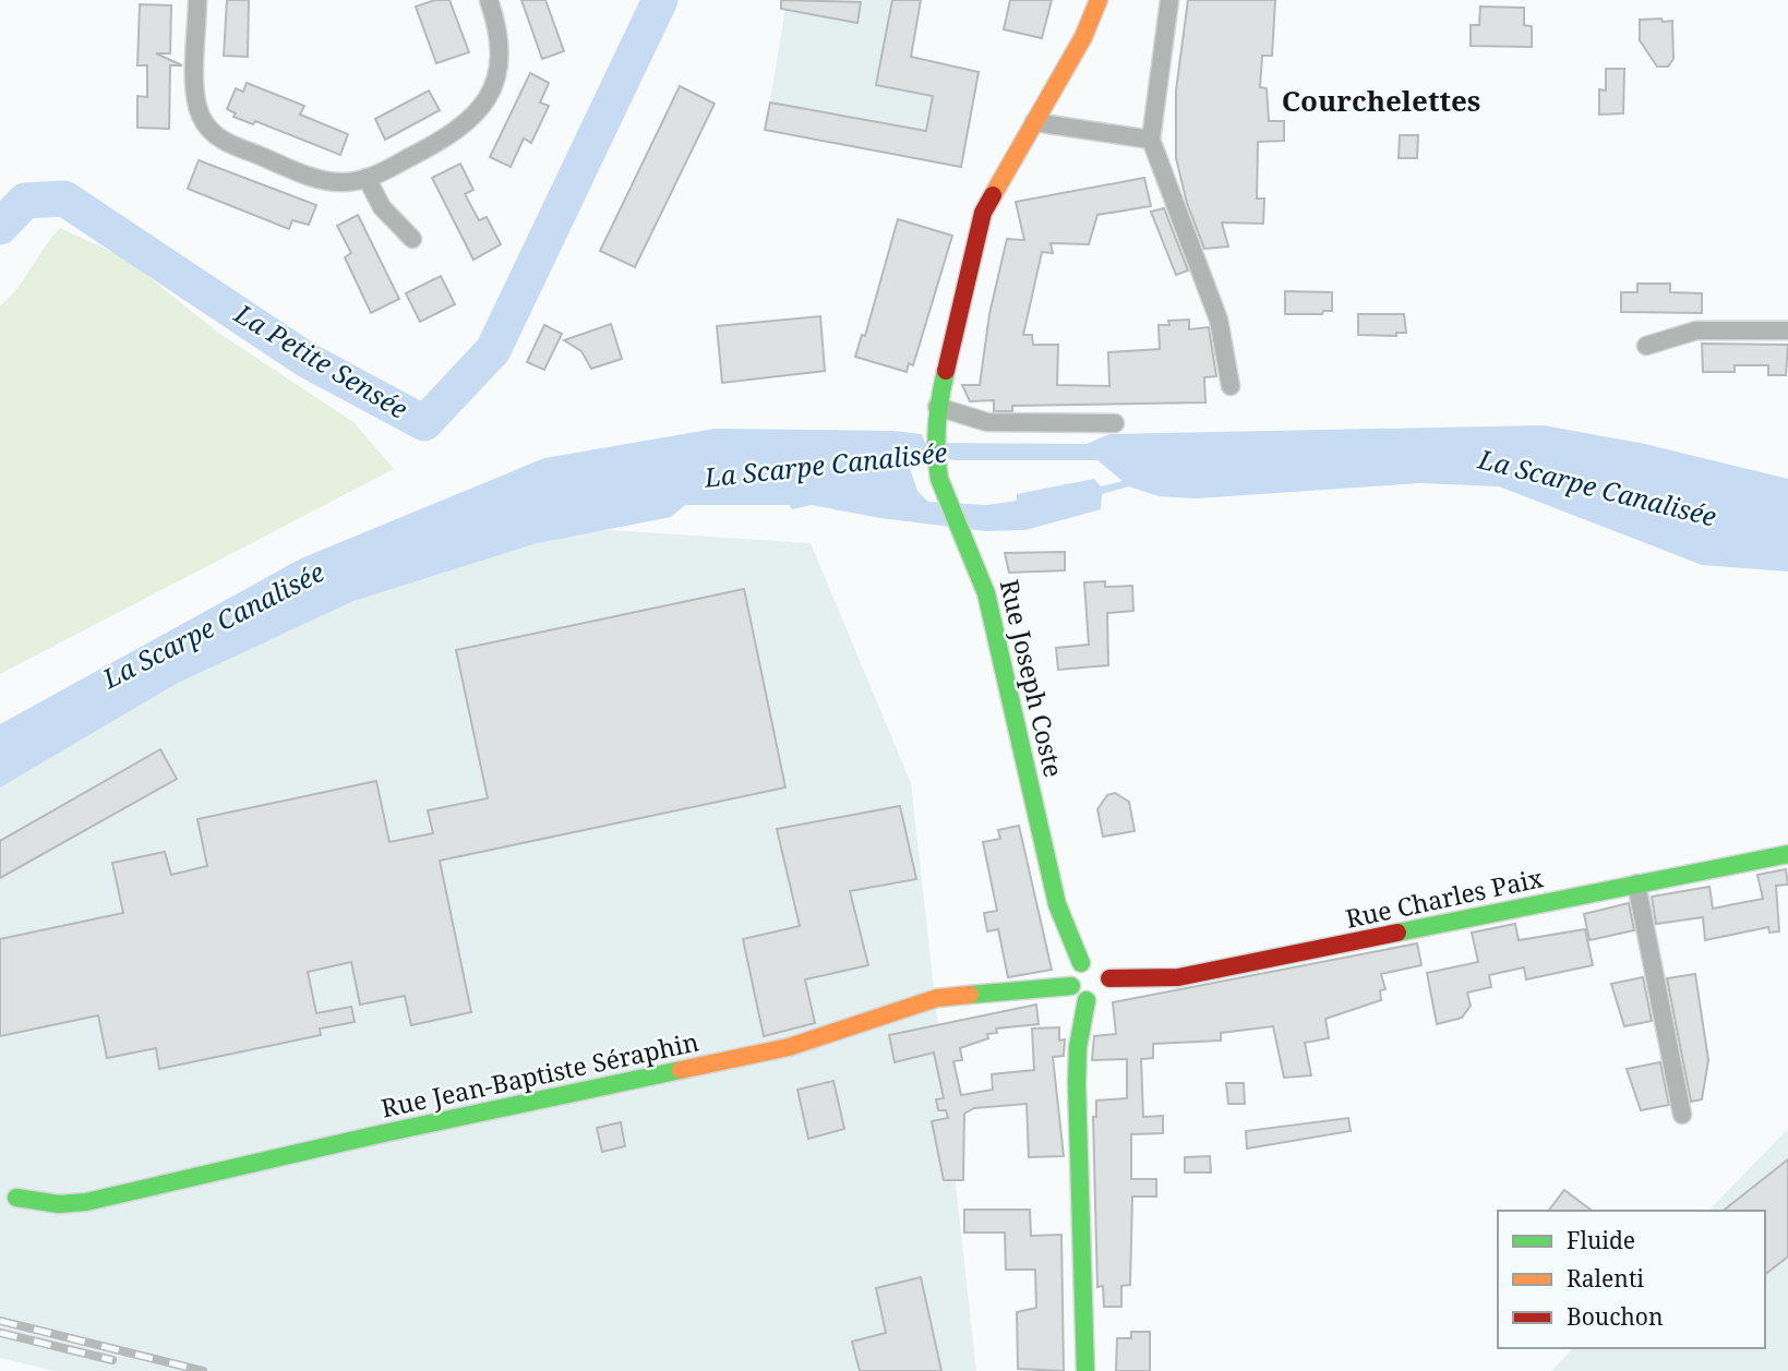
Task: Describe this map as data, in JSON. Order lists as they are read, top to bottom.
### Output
{
  "streets": {
    "street": ["Rue Joseph Coste", "Rue Charles Paix", "Rue Jean-Baptiste Séraphin"]
  },
  "crossings": [
    ["Rue Joseph Coste", "Rue Charles Paix"],
    ["Rue Joseph Coste", "Rue Jean-Baptiste Séraphin"],
    ["Rue Charles Paix", "Rue Jean-Baptiste Séraphin"]
  ],
  "districts": ["Courchelettes"],
  "water": ["La Petite Sensée", "La Scarpe Canalisée"],
  "legend": ["Fluide", "Ralenti", "Bouchon"]
}
